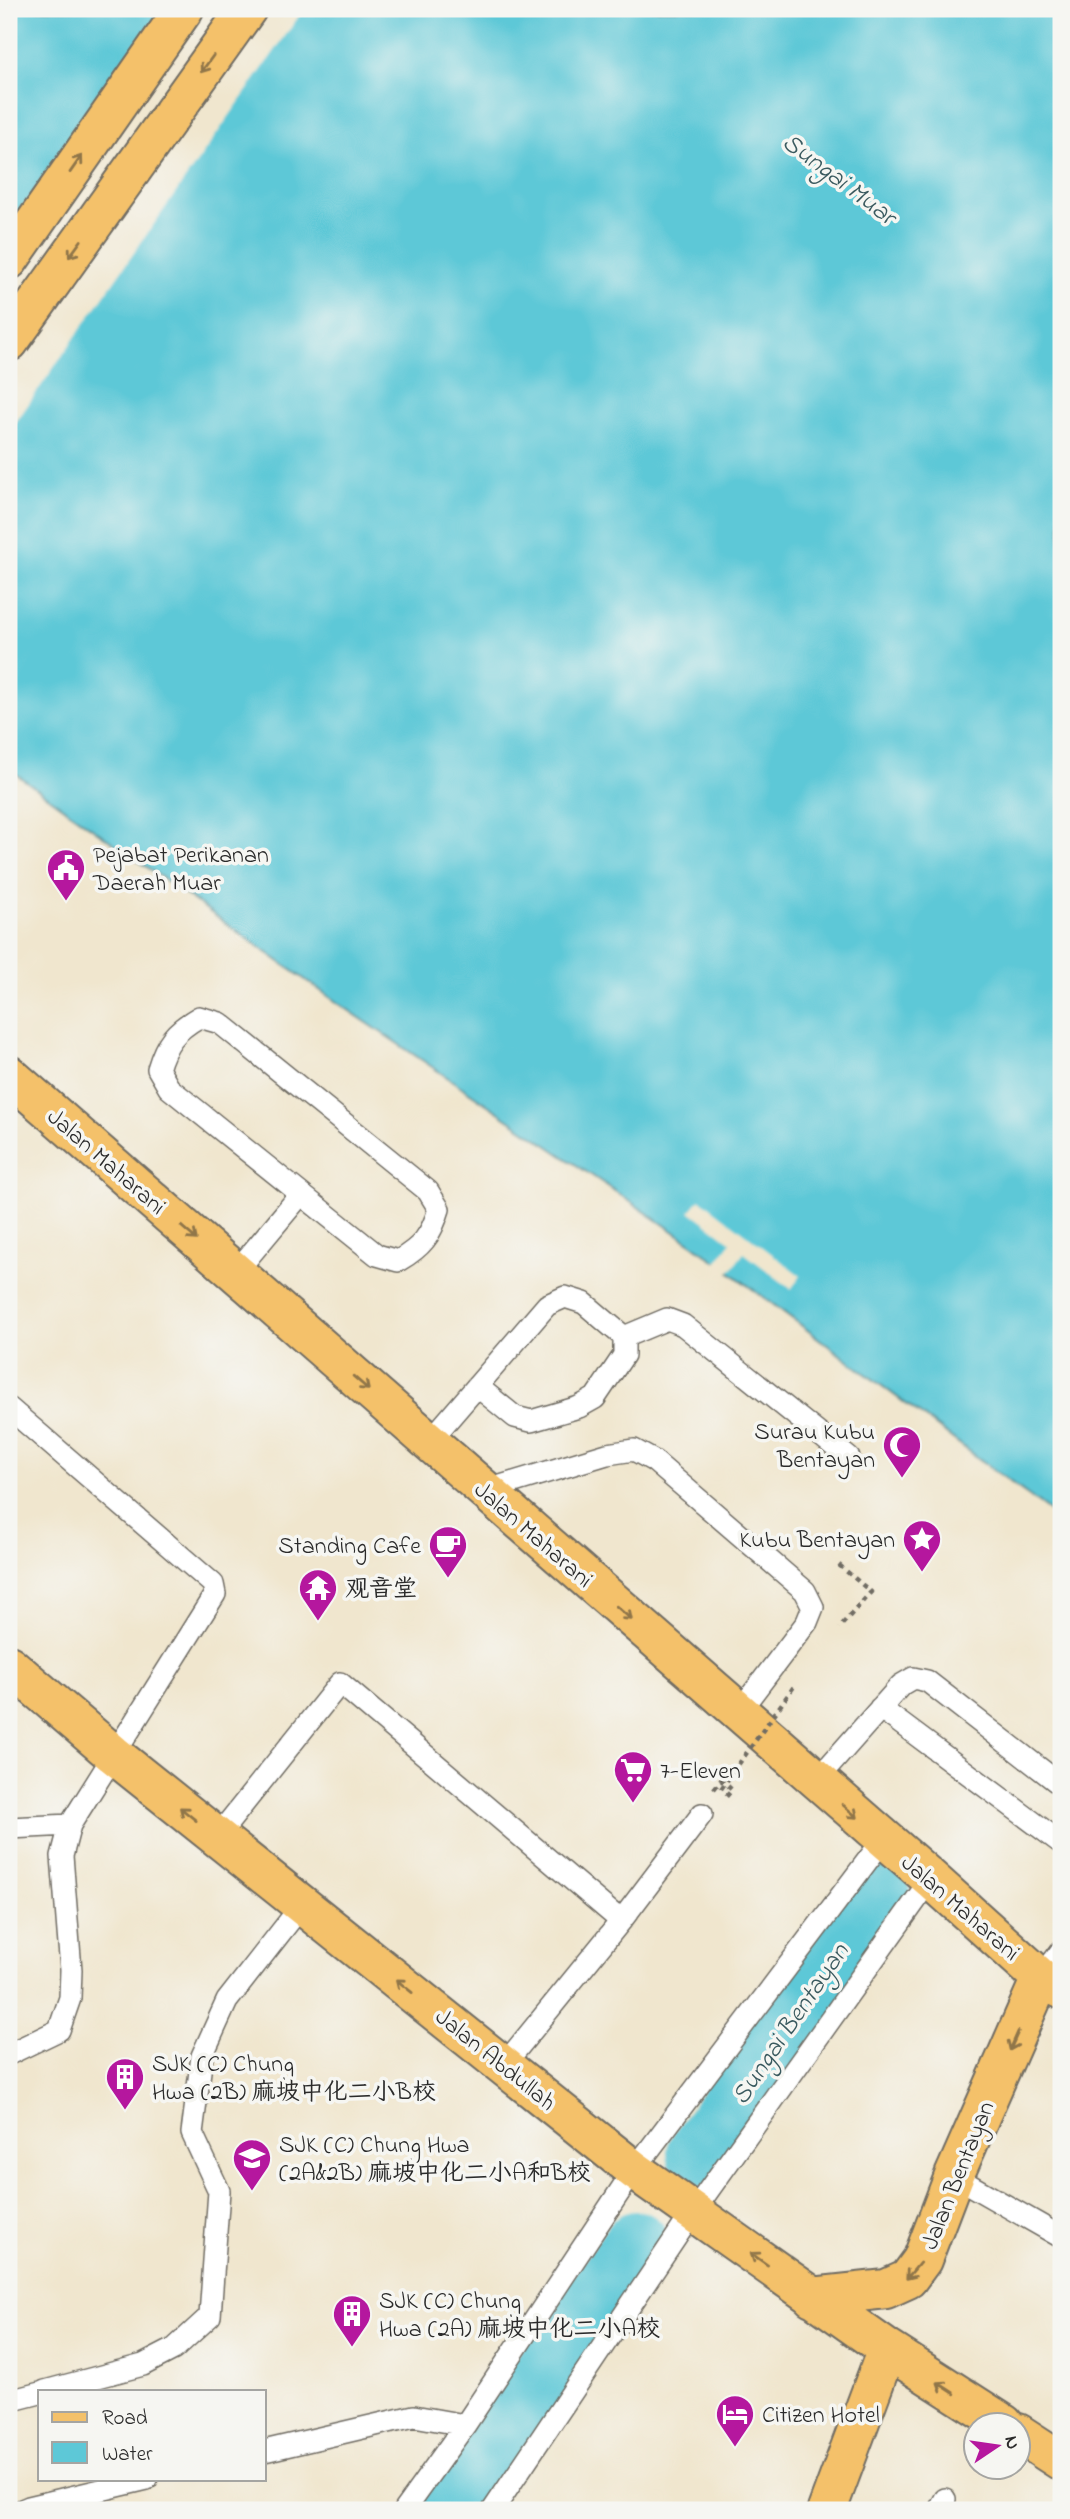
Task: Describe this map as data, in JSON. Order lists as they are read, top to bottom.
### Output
{
  "streets": {
    "main road": ["Jalan Maharani", "Jalan Abdullah", "Jalan Bentayan"]
  },
  "crossings": [
    ["Jalan Maharani", "Jalan Bentayan"],
    ["Jalan Abdullah", "Jalan Bentayan"]
  ],
  "one_way": ["Jalan Maharani", "Jalan Abdullah"],
  "water": ["Sungai Muar", "Sungai Bentayan"],
  "places": {
    "public building": ["Pejabat Perikanan Daerah Muar"],
    "mosque": ["Surau Kubu Bentayan"],
    "place": ["Kubu Bentayan"],
    "cafe": ["Standing Cafe"],
    "temple": ["观音堂"],
    "supermarket": ["7-Eleven"],
    "building": ["SJK (C) Chung Hwa (2B) 麻坡中化二小B校", "SJK (C) Chung Hwa (2A) 麻坡中化二小A校"],
    "school or university": ["SJK (C) Chung Hwa (2A&2B) 麻坡中化二小A和B校"],
    "hotel": ["Citizen Hotel"]
  },
  "legend": ["Road", "Water"],
  "north": "right"
}
